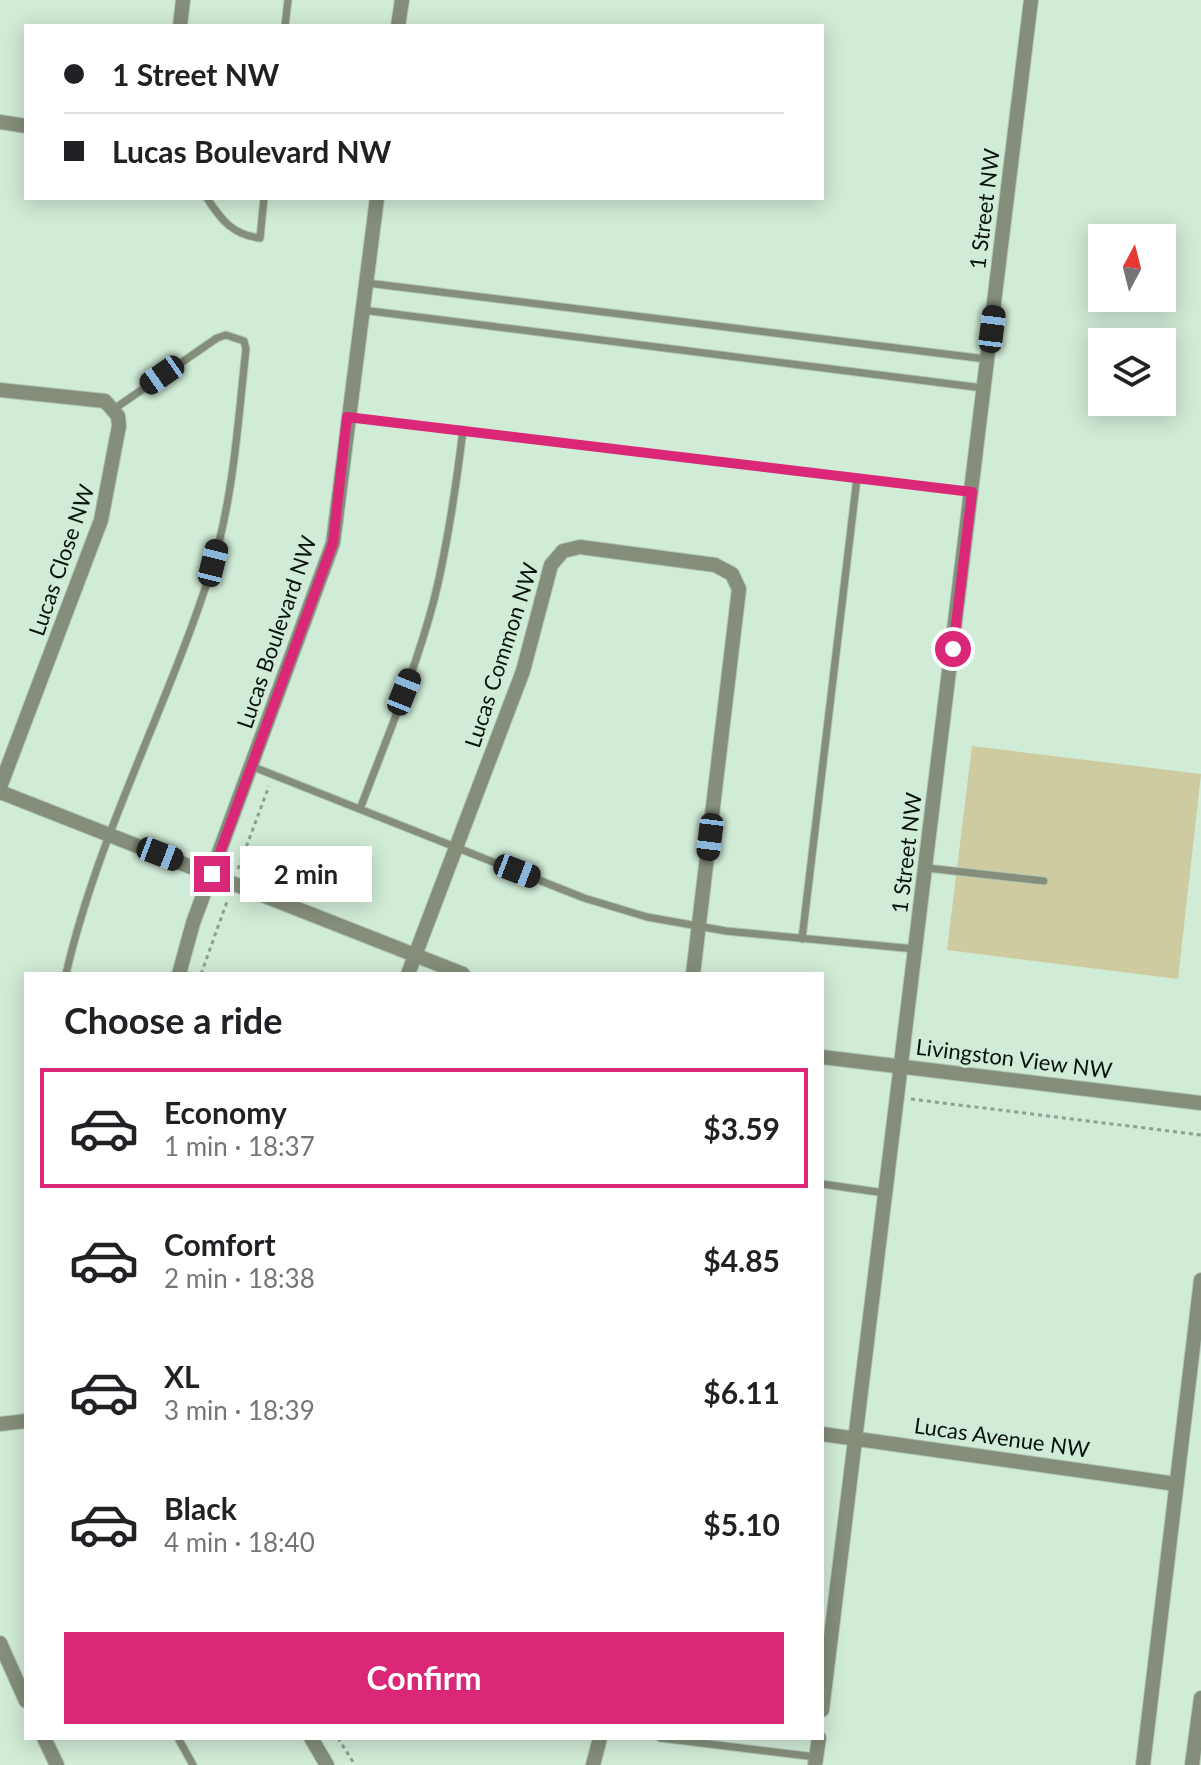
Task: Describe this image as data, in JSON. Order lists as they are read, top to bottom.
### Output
{
  "streets": {
    "street": [
      "1 Street NW",
      "Lucas Close NW",
      "Lucas Boulevard NW",
      "Lucas Common NW",
      "Livingston View NW",
      "Lucas Avenue NW"
    ]
  },
  "crossings": [
    ["1 Street NW", "Livingston View NW"],
    ["1 Street NW", "Lucas Avenue NW"]
  ],
  "north": "top",
  "page": {
    "banner": ["1 Street NW", "Lucas Boulevard NW"],
    "bubble": "2 min",
    "heading": "Choose a ride",
    "list": [
      {
        "name": "Economy",
        "note": "1 min · 18:37",
        "value": "$3.59"
      },
      {
        "name": "Comfort",
        "note": "2 min · 18:38",
        "value": "$4.85"
      },
      {
        "name": "XL",
        "note": "3 min · 18:39",
        "value": "$6.11"
      },
      {
        "name": "Black",
        "note": "4 min · 18:40",
        "value": "$5.10"
      }
    ],
    "buttons": "Confirm"
  }
}
